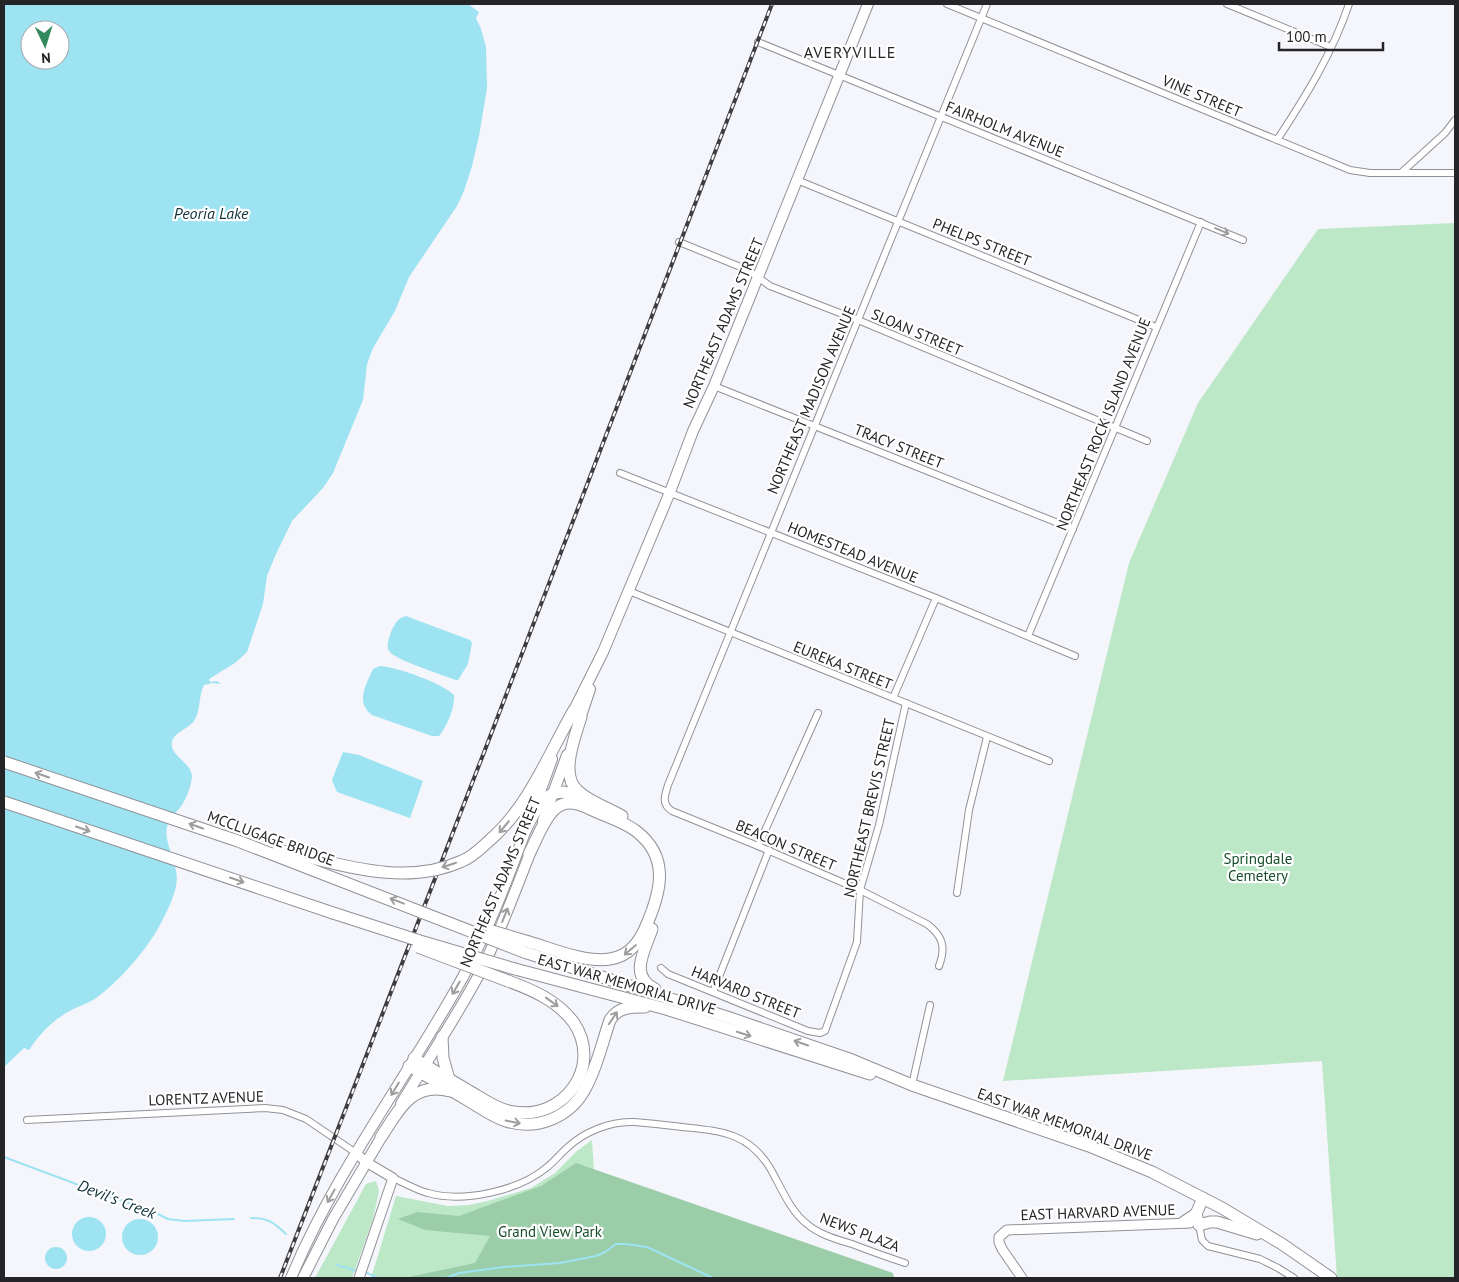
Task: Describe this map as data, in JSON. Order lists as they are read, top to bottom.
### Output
{
  "streets": {
    "highway": ["MCCLUGAGE BRIDGE", "EAST WAR MEMORIAL DRIVE"],
    "main road": ["NORTHEAST ADAMS STREET"],
    "street": [
      "VINE STREET",
      "FAIRHOLM AVENUE",
      "PHELPS STREET",
      "SLOAN STREET",
      "NORTHEAST MADISON AVENUE",
      "NORTHEAST ROCK ISLAND AVENUE",
      "TRACY STREET",
      "HOMESTEAD AVENUE",
      "EUREKA STREET",
      "NORTHEAST BREVIS STREET",
      "BEACON STREET",
      "HARVARD STREET",
      "LORENTZ AVENUE",
      "EAST HARVARD AVENUE",
      "NEWS PLAZA"
    ]
  },
  "crossings": [
    ["VINE STREET", "NORTHEAST MADISON AVENUE"],
    ["FAIRHOLM AVENUE", "NORTHEAST ADAMS STREET"],
    ["FAIRHOLM AVENUE", "NORTHEAST MADISON AVENUE"],
    ["FAIRHOLM AVENUE", "NORTHEAST ROCK ISLAND AVENUE"],
    ["PHELPS STREET", "NORTHEAST ADAMS STREET"],
    ["PHELPS STREET", "NORTHEAST MADISON AVENUE"],
    ["PHELPS STREET", "NORTHEAST ROCK ISLAND AVENUE"],
    ["NORTHEAST ADAMS STREET", "SLOAN STREET"],
    ["NORTHEAST ADAMS STREET", "TRACY STREET"],
    ["NORTHEAST ADAMS STREET", "HOMESTEAD AVENUE"],
    ["NORTHEAST ADAMS STREET", "EUREKA STREET"],
    ["NORTHEAST ADAMS STREET", "LORENTZ AVENUE"],
    ["SLOAN STREET", "NORTHEAST MADISON AVENUE"],
    ["SLOAN STREET", "NORTHEAST ROCK ISLAND AVENUE"],
    ["NORTHEAST MADISON AVENUE", "TRACY STREET"],
    ["NORTHEAST MADISON AVENUE", "HOMESTEAD AVENUE"],
    ["NORTHEAST MADISON AVENUE", "EUREKA STREET"],
    ["NORTHEAST MADISON AVENUE", "BEACON STREET"],
    ["NORTHEAST ROCK ISLAND AVENUE", "TRACY STREET"],
    ["NORTHEAST ROCK ISLAND AVENUE", "HOMESTEAD AVENUE"],
    ["HOMESTEAD AVENUE", "NORTHEAST BREVIS STREET"],
    ["EUREKA STREET", "NORTHEAST BREVIS STREET"],
    ["NORTHEAST BREVIS STREET", "BEACON STREET"],
    ["NORTHEAST BREVIS STREET", "HARVARD STREET"],
    ["MCCLUGAGE BRIDGE", "EAST WAR MEMORIAL DRIVE"],
    ["LORENTZ AVENUE", "NEWS PLAZA"]
  ],
  "districts": ["AVERYVILLE"],
  "water": ["Peoria Lake", "Devil's Creek"],
  "parks": ["Springdale Cemetery", "Grand View Park"],
  "scale_bar": "100 m",
  "north": "bottom"
}
